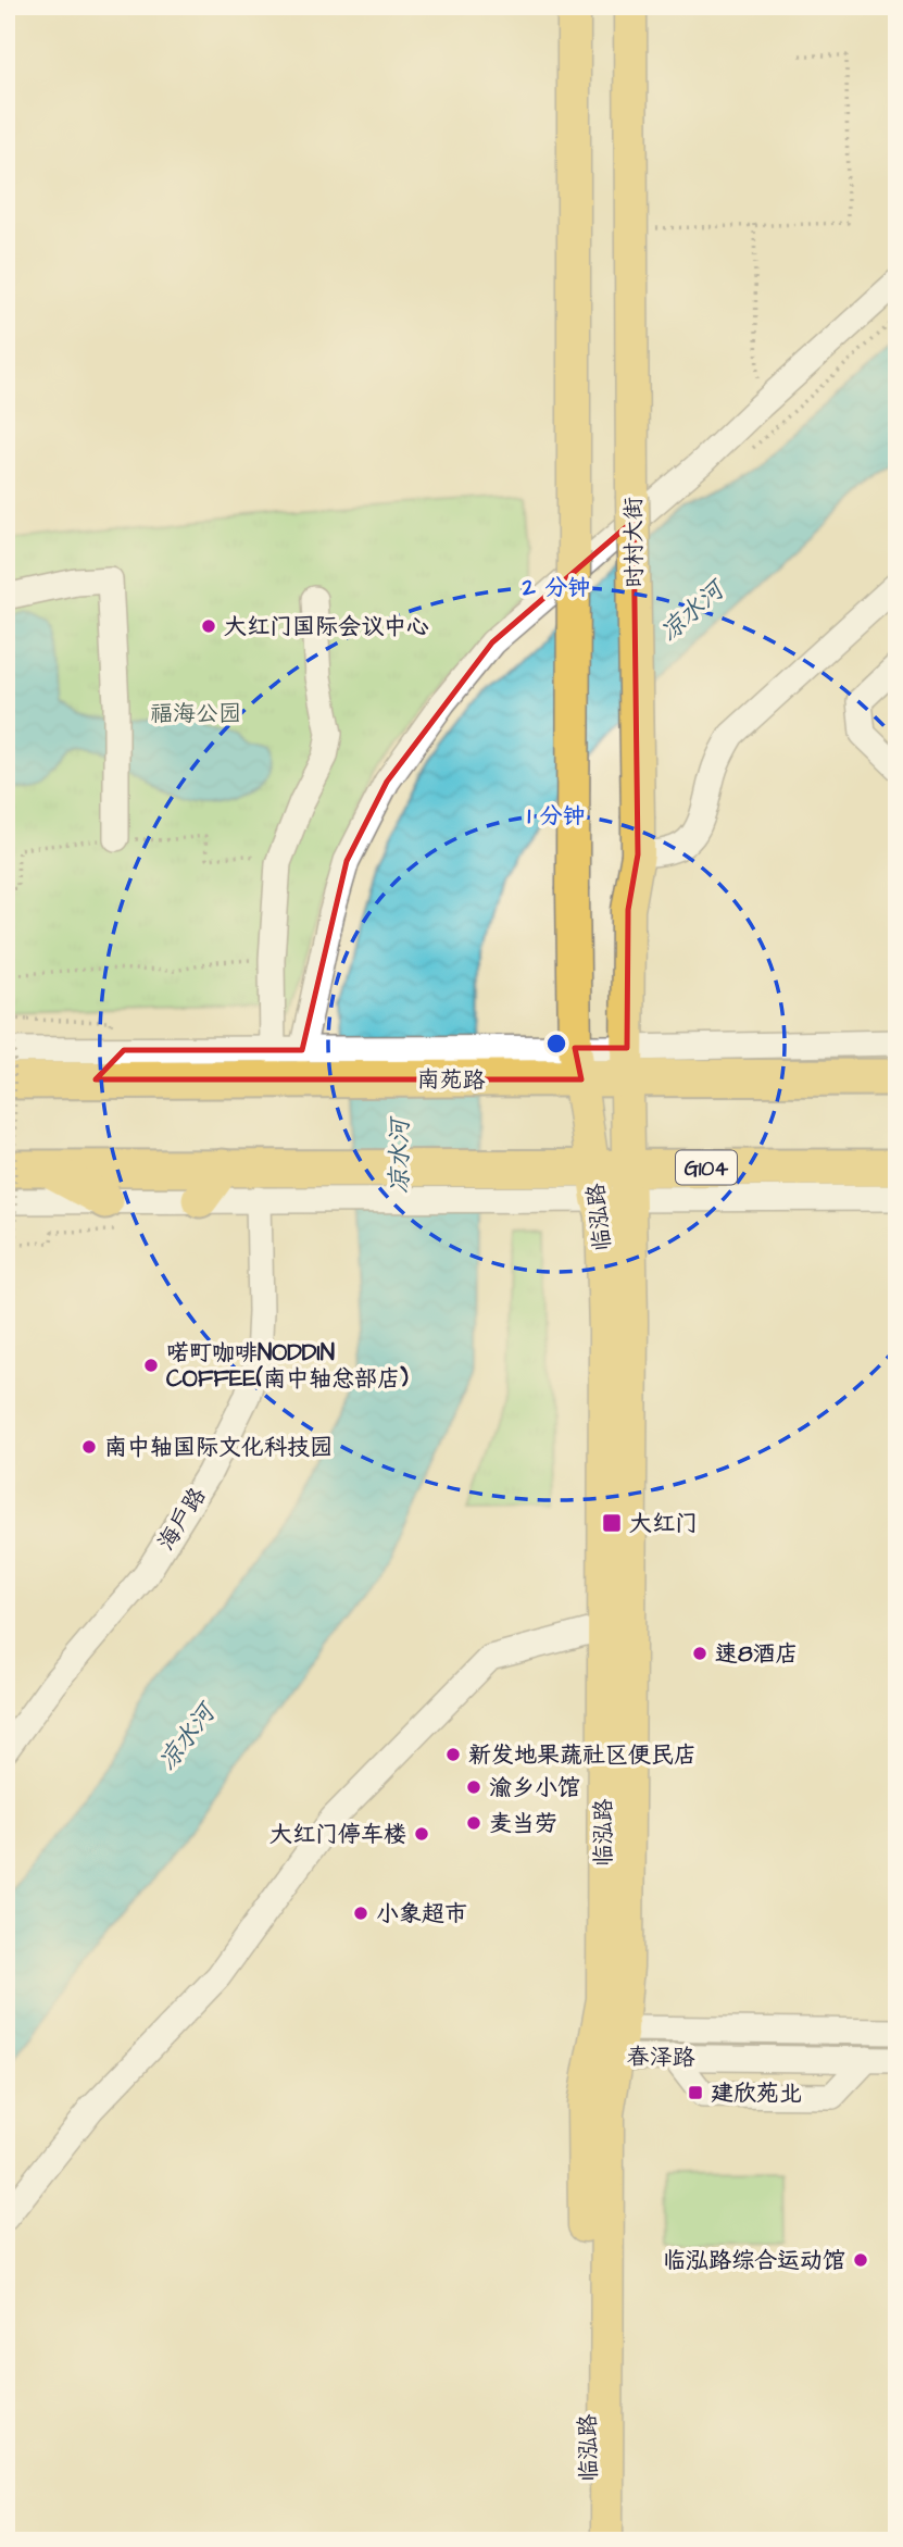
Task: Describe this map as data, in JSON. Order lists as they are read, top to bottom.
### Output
{
  "streets": {
    "highway": ["南苑路", "G104"],
    "main road": ["时村大街", "临泓路"],
    "street": ["海户路", "春泽路"]
  },
  "crossings": [
    ["时村大街", "南苑路"],
    ["时村大街", "临泓路"],
    ["南苑路", "临泓路"],
    ["G104", "临泓路"],
    ["临泓路", "春泽路"]
  ],
  "water": ["凉水河"],
  "parks": ["福海公园"],
  "places": {
    "other": [
      "大红门国际会议中心",
      "喏町咖啡NODDIN COFFEE(南中轴总部店)",
      "南中轴国际文化科技园",
      "速8酒店",
      "新发地果蔬社区便民店",
      "渝乡小馆",
      "麦当劳",
      "大红门停车楼",
      "小象超市",
      "临泓路综合运动馆"
    ],
    "transit": ["大红门", "建欣苑北"]
  },
  "rings": ["2 分钟", "1 分钟"]
}
